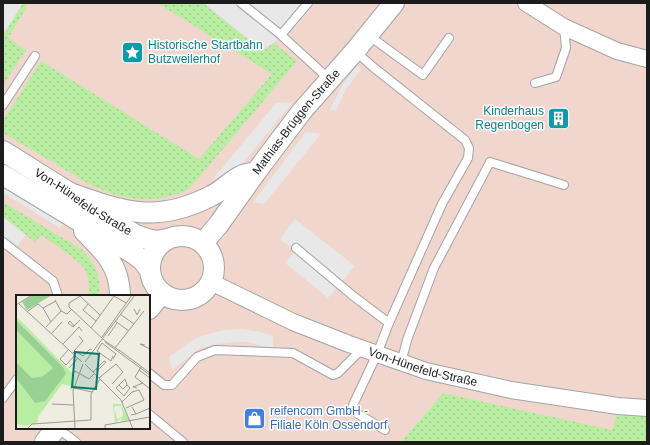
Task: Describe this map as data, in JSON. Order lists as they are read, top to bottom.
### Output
{
  "streets": {
    "street": ["Mathias-Brüggen-Straße", "Von-Hünefeld-Straße"]
  },
  "crossings": [
    ["Mathias-Brüggen-Straße", "Von-Hünefeld-Straße"]
  ],
  "places": {
    "place": ["Historische Startbahn Butzweilerhof"],
    "building": ["Kinderhaus Regenbogen"],
    "shop": ["reifencom GmbH - Filiale Köln Ossendorf"]
  }
}
